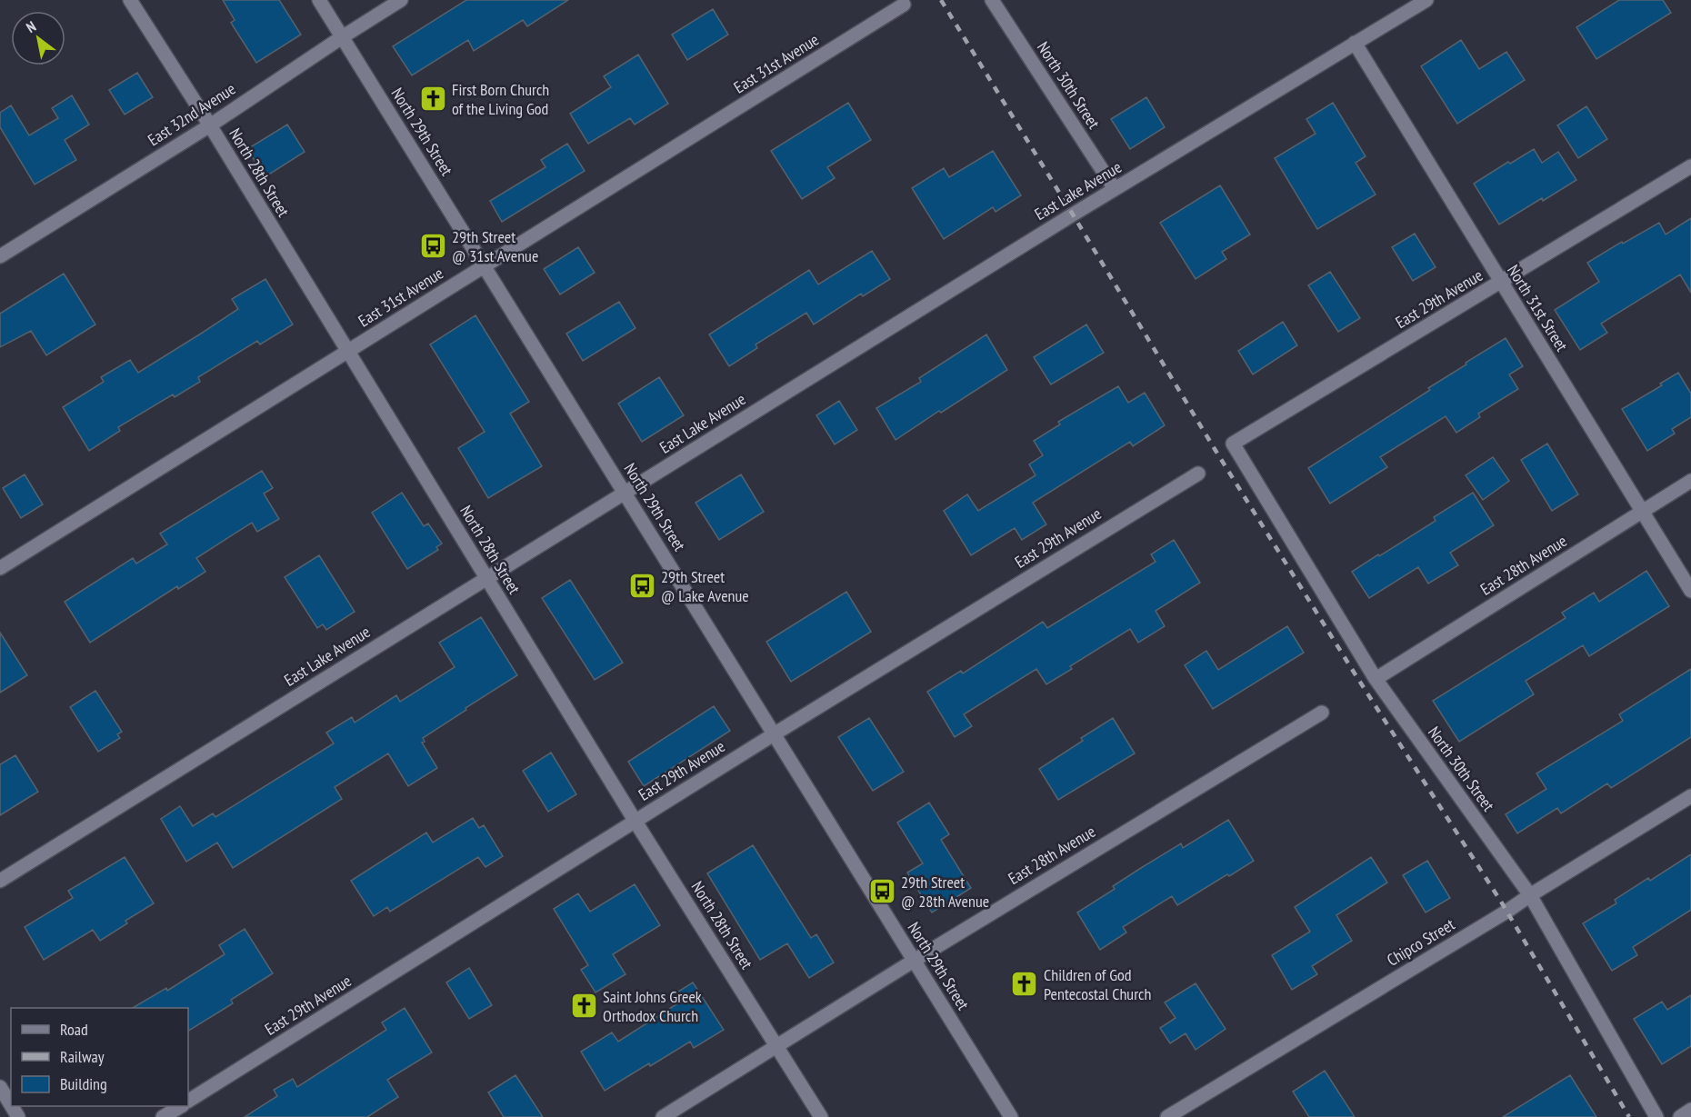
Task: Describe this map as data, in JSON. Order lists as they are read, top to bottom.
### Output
{
  "streets": {
    "street": [
      "East 31st Avenue",
      "North 30th Street",
      "East 32nd Avenue",
      "North 29th Street",
      "North 28th Street",
      "East Lake Avenue",
      "East 29th Avenue",
      "North 31st Street",
      "East 28th Avenue",
      "Chipco Street"
    ]
  },
  "crossings": [
    ["East 31st Avenue", "North 29th Street"],
    ["East 31st Avenue", "North 28th Street"],
    ["North 30th Street", "East Lake Avenue"],
    ["North 30th Street", "East 29th Avenue"],
    ["North 30th Street", "East 28th Avenue"],
    ["North 30th Street", "Chipco Street"],
    ["East 32nd Avenue", "North 29th Street"],
    ["East 32nd Avenue", "North 28th Street"],
    ["North 29th Street", "East Lake Avenue"],
    ["North 29th Street", "East 29th Avenue"],
    ["North 29th Street", "East 28th Avenue"],
    ["North 28th Street", "East Lake Avenue"],
    ["North 28th Street", "East 29th Avenue"],
    ["North 28th Street", "East 28th Avenue"],
    ["East Lake Avenue", "North 31st Street"],
    ["East 29th Avenue", "North 31st Street"],
    ["North 31st Street", "East 28th Avenue"]
  ],
  "places": {
    "church": ["First Born Church of the Living God", "Children of God Pentecostal Church", "Saint Johns Greek Orthodox Church"],
    "bus stop": ["29th Street @ 31st Avenue", "29th Street @ Lake Avenue", "29th Street @ 28th Avenue"]
  },
  "legend": ["Road", "Railway", "Building"],
  "north": "top left"
}
